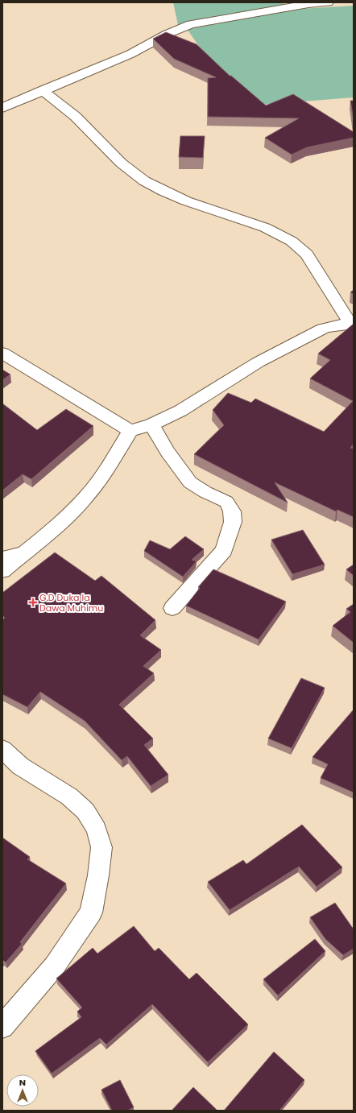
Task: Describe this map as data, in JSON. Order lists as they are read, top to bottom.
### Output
{
  "places": {
    "health": ["G.D Duka la Dawa Muhimu"]
  },
  "north": "top"
}
